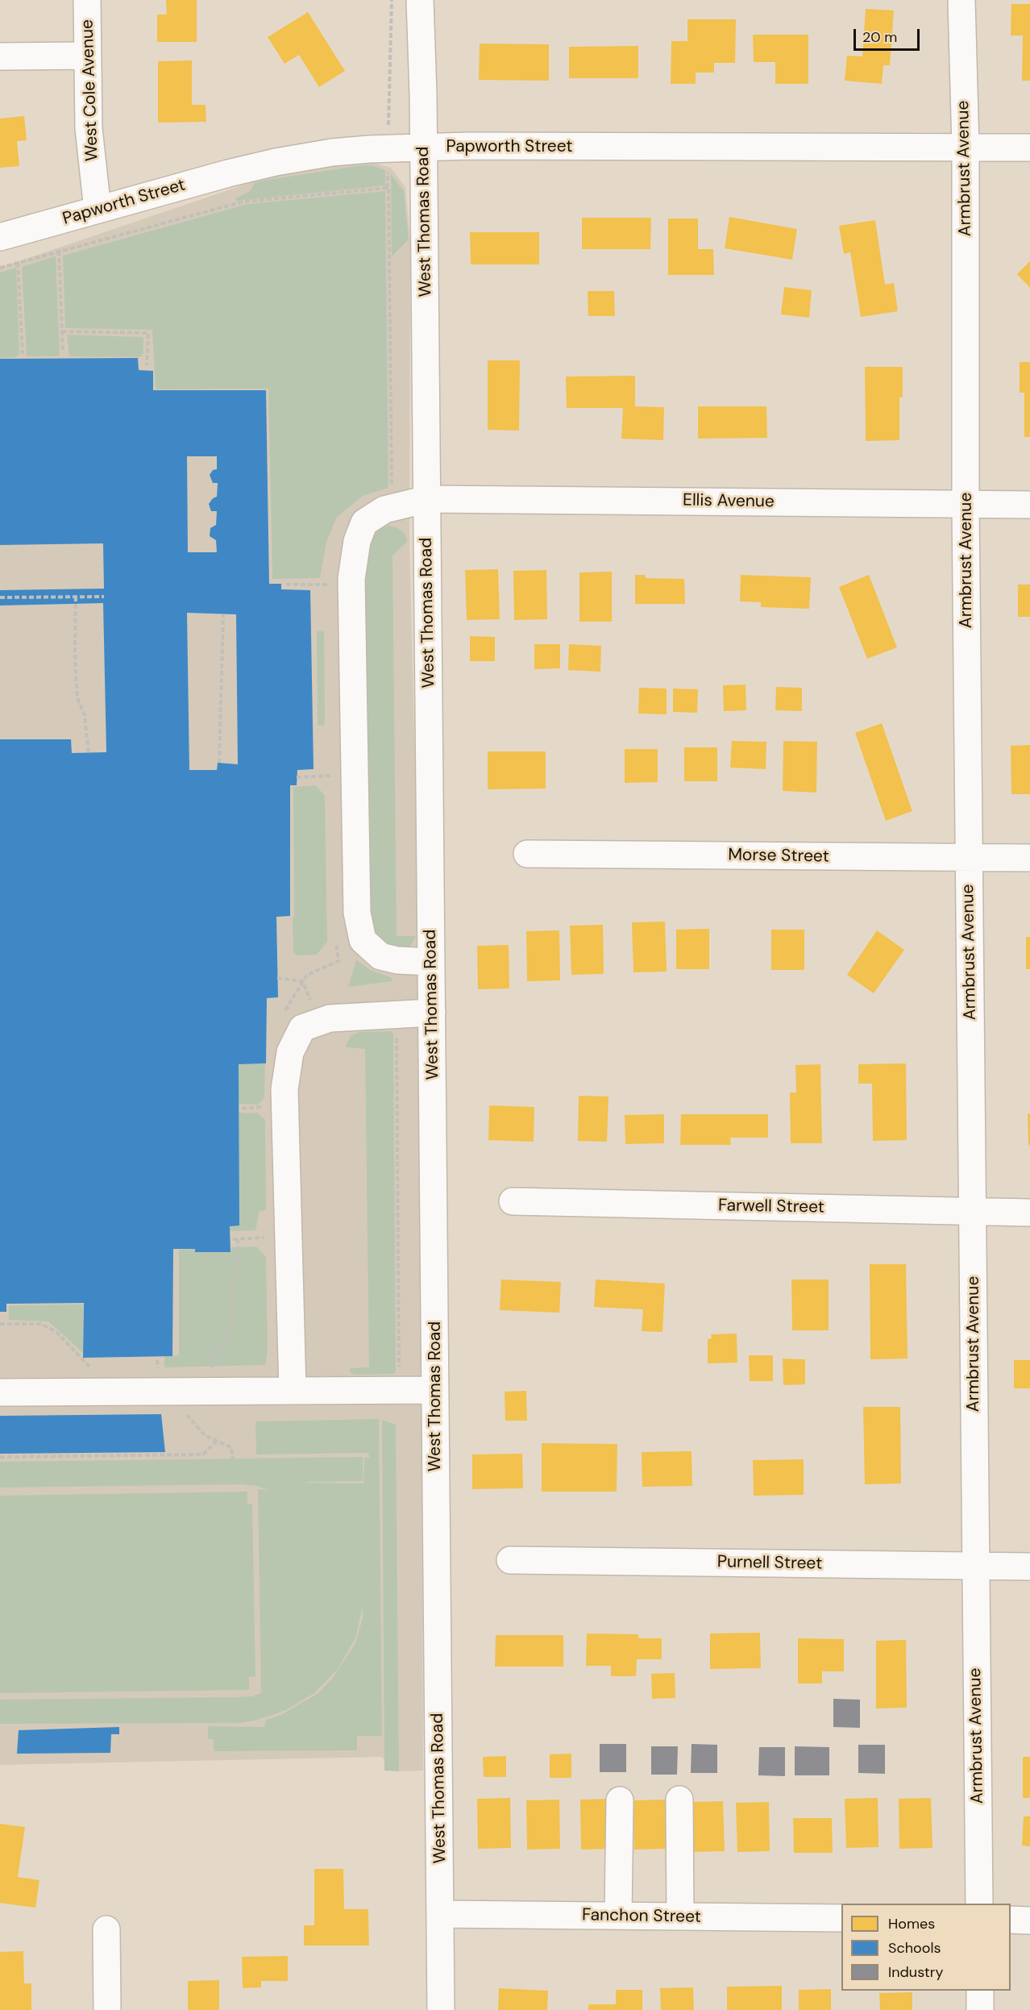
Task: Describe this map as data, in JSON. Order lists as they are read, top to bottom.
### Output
{
  "streets": {
    "street": [
      "West Cole Avenue",
      "Papworth Street",
      "Armbrust Avenue",
      "West Thomas Road",
      "Ellis Avenue",
      "Morse Street",
      "Farwell Street",
      "Purnell Street",
      "Fanchon Street"
    ]
  },
  "crossings": [
    ["West Cole Avenue", "Papworth Street"],
    ["Papworth Street", "Armbrust Avenue"],
    ["Papworth Street", "West Thomas Road"],
    ["Armbrust Avenue", "Ellis Avenue"],
    ["Armbrust Avenue", "Morse Street"],
    ["Armbrust Avenue", "Farwell Street"],
    ["Armbrust Avenue", "Purnell Street"],
    ["West Thomas Road", "Ellis Avenue"],
    ["West Thomas Road", "Fanchon Street"]
  ],
  "legend": ["Homes", "Schools", "Industry"],
  "scale_bar": "20 m"
}
